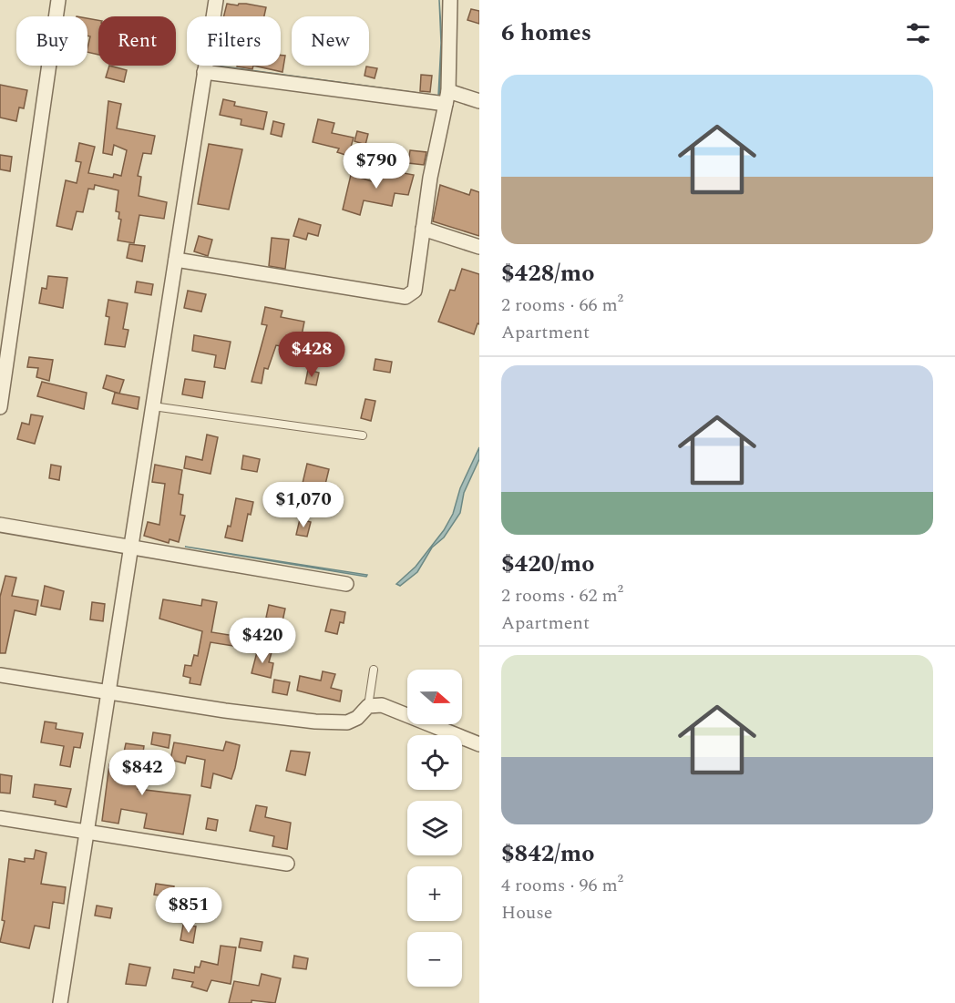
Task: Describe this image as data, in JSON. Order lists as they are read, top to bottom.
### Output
{
  "north": "right",
  "page": {
    "heading": "6 homes",
    "chip": [
      "Buy",
      "Rent",
      "Filters",
      "New"
    ],
    "list": [
      {
        "name": "$428/mo",
        "note": "2 rooms · 66 m² · Apartment"
      },
      {
        "name": "$420/mo",
        "note": "2 rooms · 62 m² · Apartment"
      },
      {
        "name": "$842/mo",
        "note": "4 rooms · 96 m² · House"
      }
    ],
    "price": [
      "$790",
      "$428",
      "$1,070",
      "$420",
      "$842",
      "$851"
    ],
    "map_buttons": ["+", "−"]
  }
}
